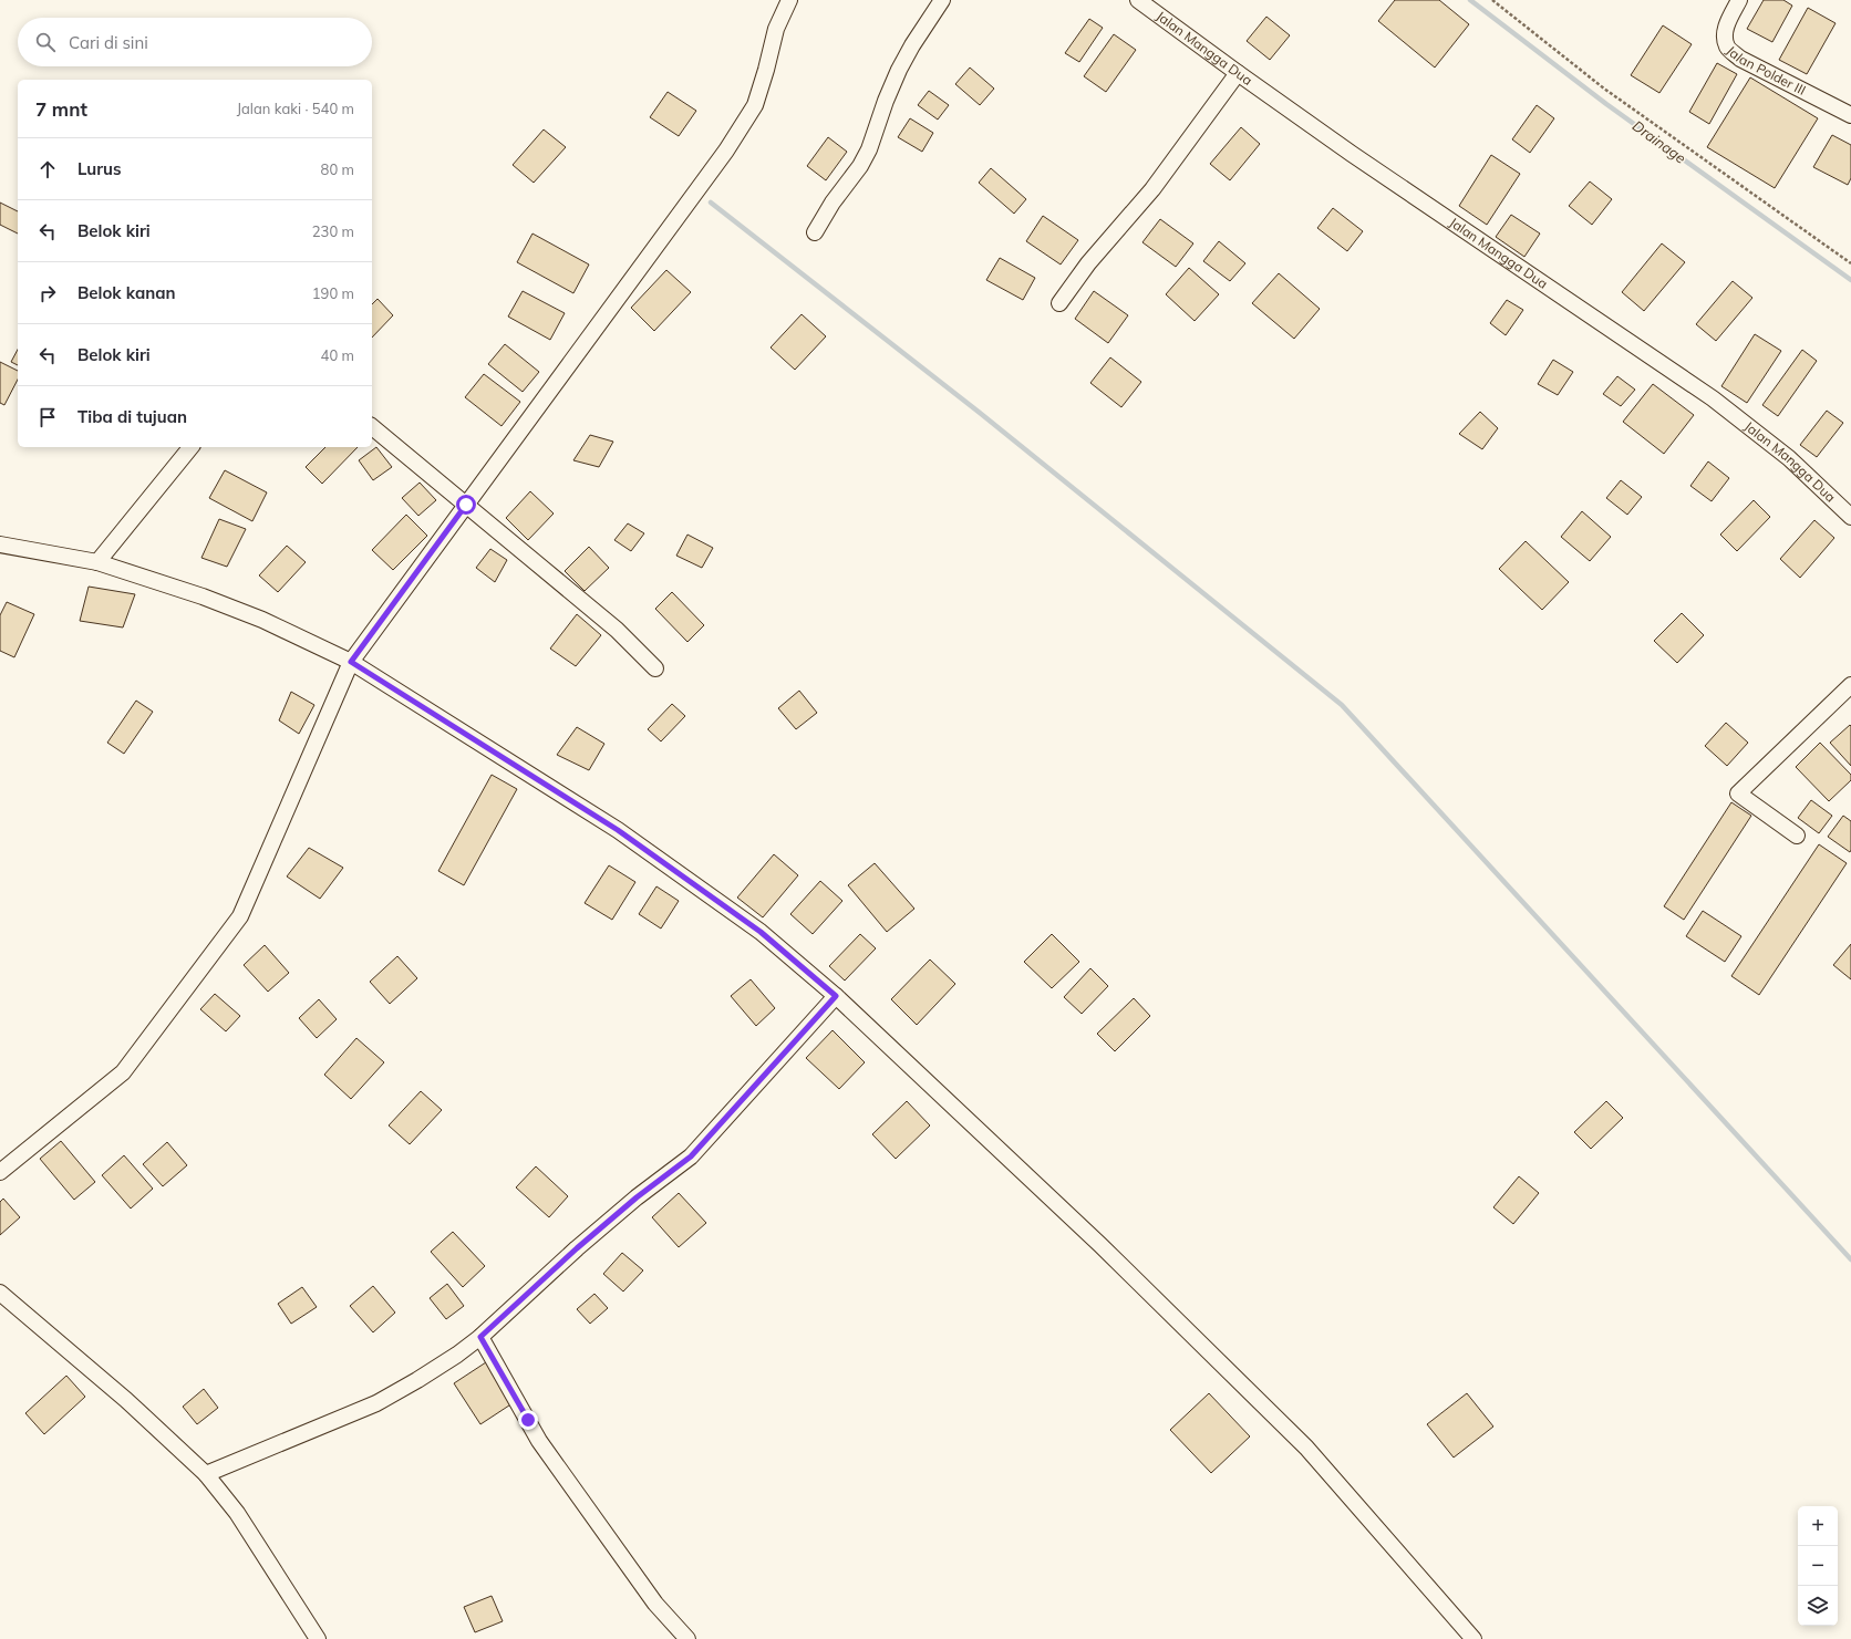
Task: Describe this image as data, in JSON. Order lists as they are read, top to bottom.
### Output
{
  "streets": {
    "street": ["Jalan Mangga Dua", "Jalan Polder III"]
  },
  "water": ["Drainage"],
  "page": {
    "search": "Cari di sini",
    "heading": ["7 mnt", "Jalan kaki · 540 m"],
    "list": [
      ["Lurus", "80 m"],
      ["Belok kiri", "230 m"],
      ["Belok kanan", "190 m"],
      ["Belok kiri", "40 m"],
      "Tiba di tujuan"
    ],
    "map_buttons": ["+", "−"]
  }
}
